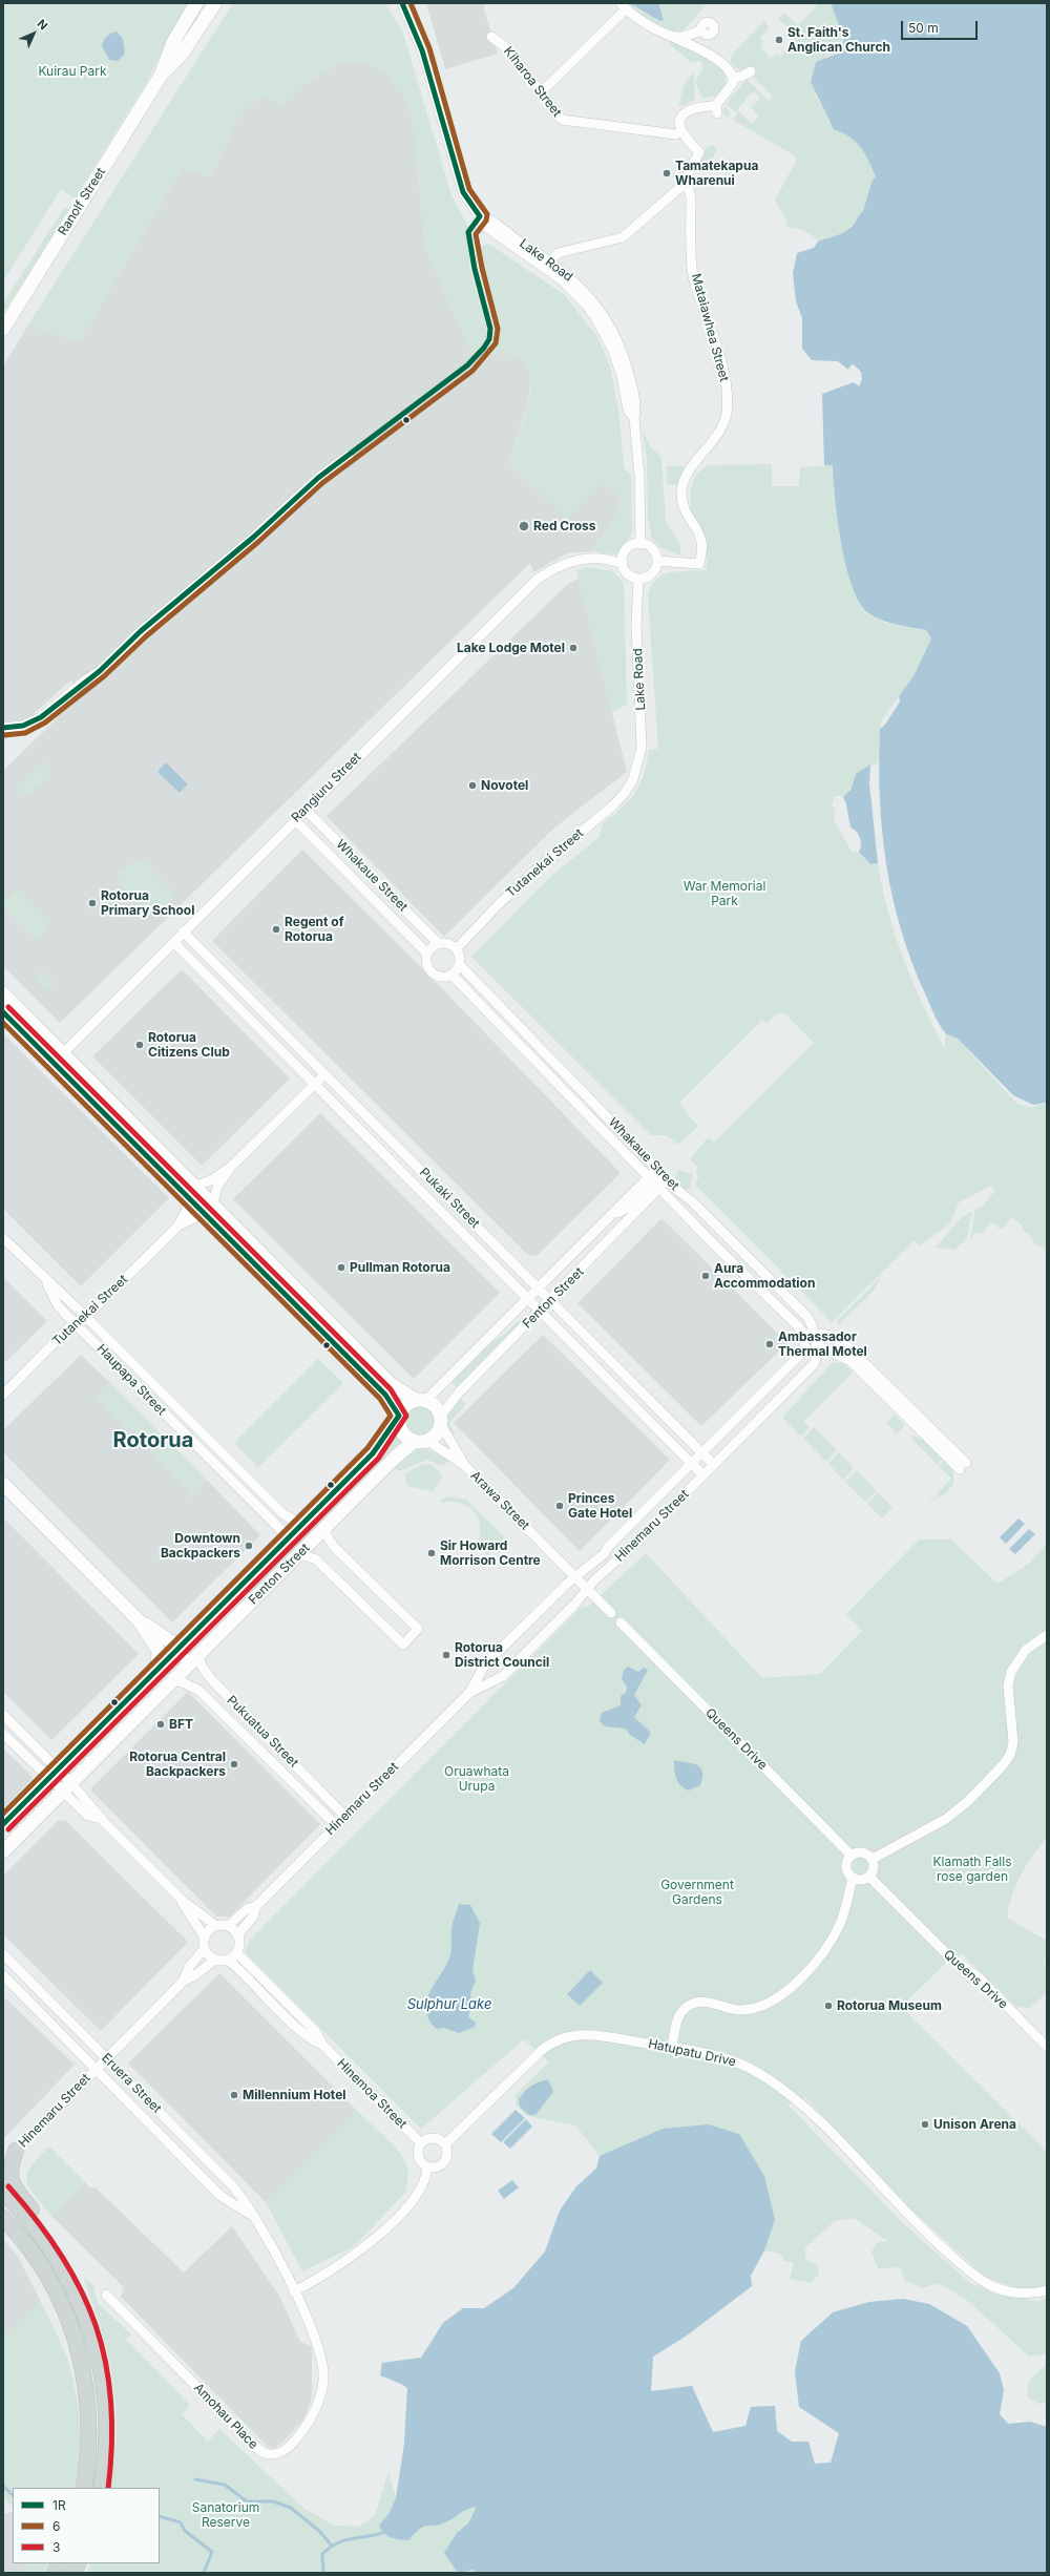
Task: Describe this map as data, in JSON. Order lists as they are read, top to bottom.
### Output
{
  "streets": {
    "main road": ["Ranolf Street", "Fenton Street"],
    "street": [
      "Kiharoa Street",
      "Lake Road",
      "Mataiawhea Street",
      "Rangiuru Street",
      "Tutanekai Street",
      "Whakaue Street",
      "Pukaki Street",
      "Haupapa Street",
      "Arawa Street",
      "Hinemaru Street",
      "Pukuatua Street",
      "Queens Drive",
      "Hatupatu Drive",
      "Eruera Street",
      "Hinemoa Street",
      "Amohau Place"
    ]
  },
  "crossings": [
    ["Lake Road", "Mataiawhea Street"],
    ["Lake Road", "Rangiuru Street"],
    ["Lake Road", "Tutanekai Street"],
    ["Mataiawhea Street", "Rangiuru Street"],
    ["Rangiuru Street", "Whakaue Street"],
    ["Rangiuru Street", "Pukaki Street"],
    ["Tutanekai Street", "Whakaue Street"],
    ["Tutanekai Street", "Haupapa Street"],
    ["Whakaue Street", "Fenton Street"],
    ["Whakaue Street", "Hinemaru Street"],
    ["Pukaki Street", "Fenton Street"],
    ["Pukaki Street", "Hinemaru Street"],
    ["Fenton Street", "Haupapa Street"],
    ["Fenton Street", "Arawa Street"],
    ["Fenton Street", "Pukuatua Street"],
    ["Arawa Street", "Hinemaru Street"],
    ["Hinemaru Street", "Pukuatua Street"],
    ["Hinemaru Street", "Eruera Street"],
    ["Hinemaru Street", "Hinemoa Street"],
    ["Hatupatu Drive", "Hinemoa Street"],
    ["Eruera Street", "Amohau Place"]
  ],
  "districts": ["Rotorua"],
  "water": ["Sulphur Lake"],
  "parks": [
    "Kuirau Park",
    "War Memorial Park",
    "Oruawhata Urupa",
    "Klamath Falls rose garden",
    "Government Gardens",
    "Sanatorium Reserve"
  ],
  "places": [
    "St. Faith's Anglican Church",
    "Tamatekapua Wharenui",
    "Red Cross",
    "Lake Lodge Motel",
    "Novotel",
    "Rotorua Primary School",
    "Regent of Rotorua",
    "Rotorua Citizens Club",
    "Pullman Rotorua",
    "Aura Accommodation",
    "Ambassador Thermal Motel",
    "Princes Gate Hotel",
    "Downtown Backpackers",
    "Sir Howard Morrison Centre",
    "Rotorua District Council",
    "BFT",
    "Rotorua Central Backpackers",
    "Rotorua Museum",
    "Millennium Hotel",
    "Unison Arena"
  ],
  "lines": ["transit line 1R", "transit line 6", "transit line 3"],
  "legend": ["1R", "6", "3"],
  "scale_bar": "50 m",
  "north": "top right"
}
